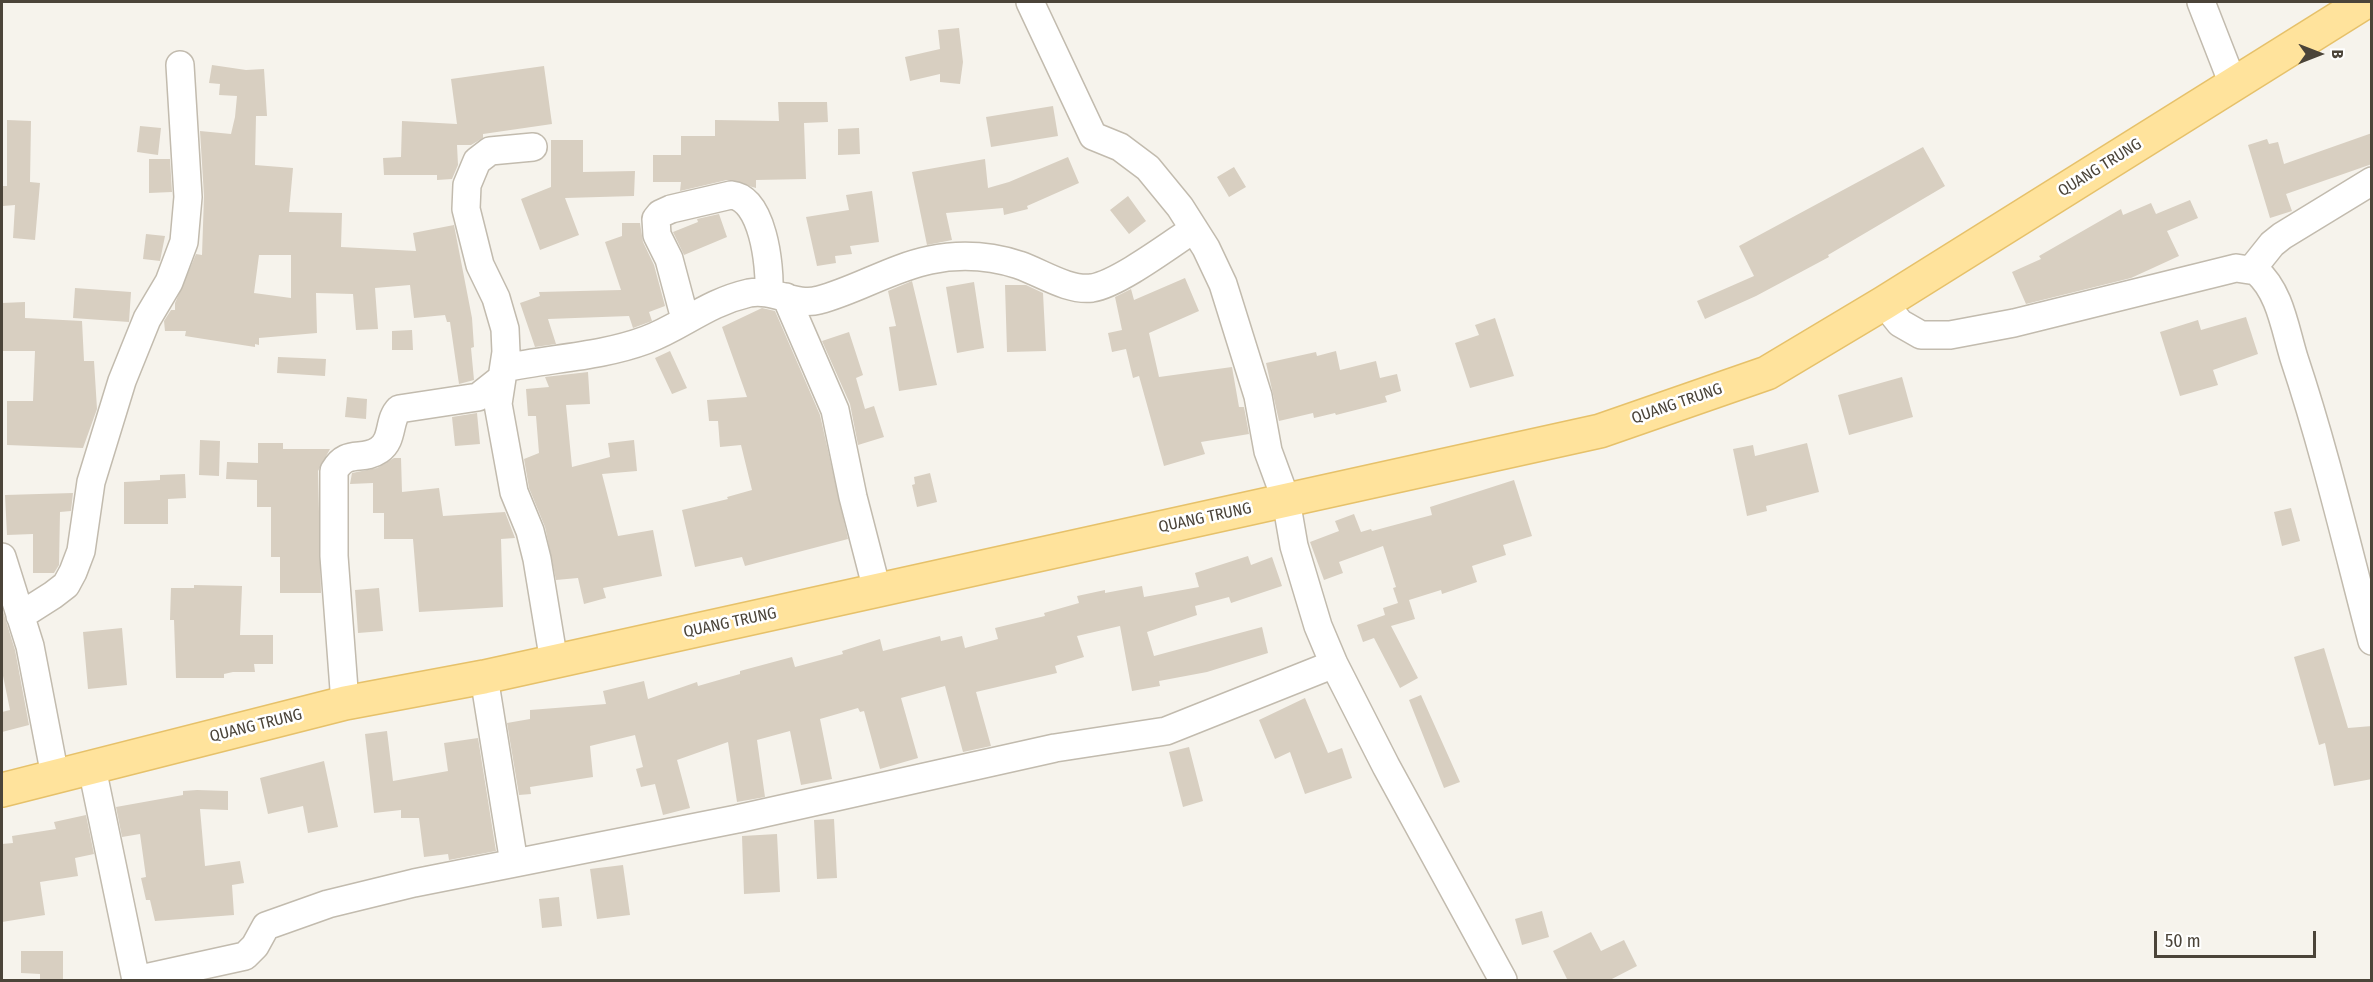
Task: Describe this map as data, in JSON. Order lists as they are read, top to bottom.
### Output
{
  "streets": {
    "main road": ["QUANG TRUNG"]
  },
  "scale_bar": "50 m",
  "north": "right"
}
